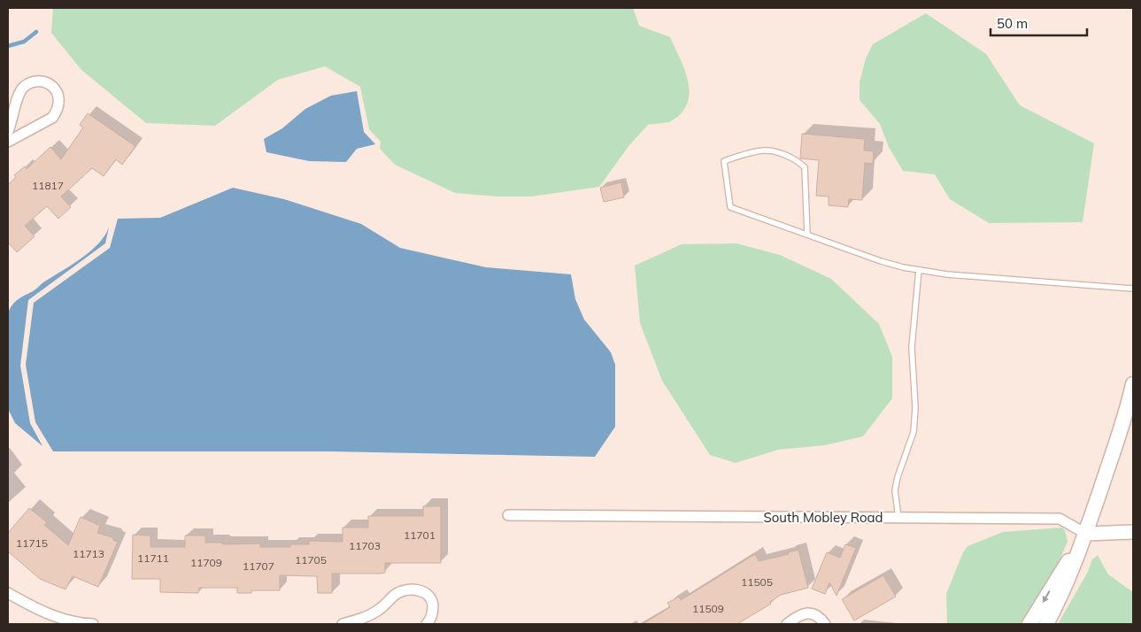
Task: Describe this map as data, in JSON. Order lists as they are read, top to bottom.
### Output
{
  "streets": {
    "street": ["South Mobley Road"]
  },
  "house_numbers": [
    "11817",
    "11701",
    "11715",
    "11703",
    "11713",
    "11711",
    "11705",
    "11709",
    "11707",
    "11505",
    "11509"
  ],
  "scale_bar": "50 m"
}
